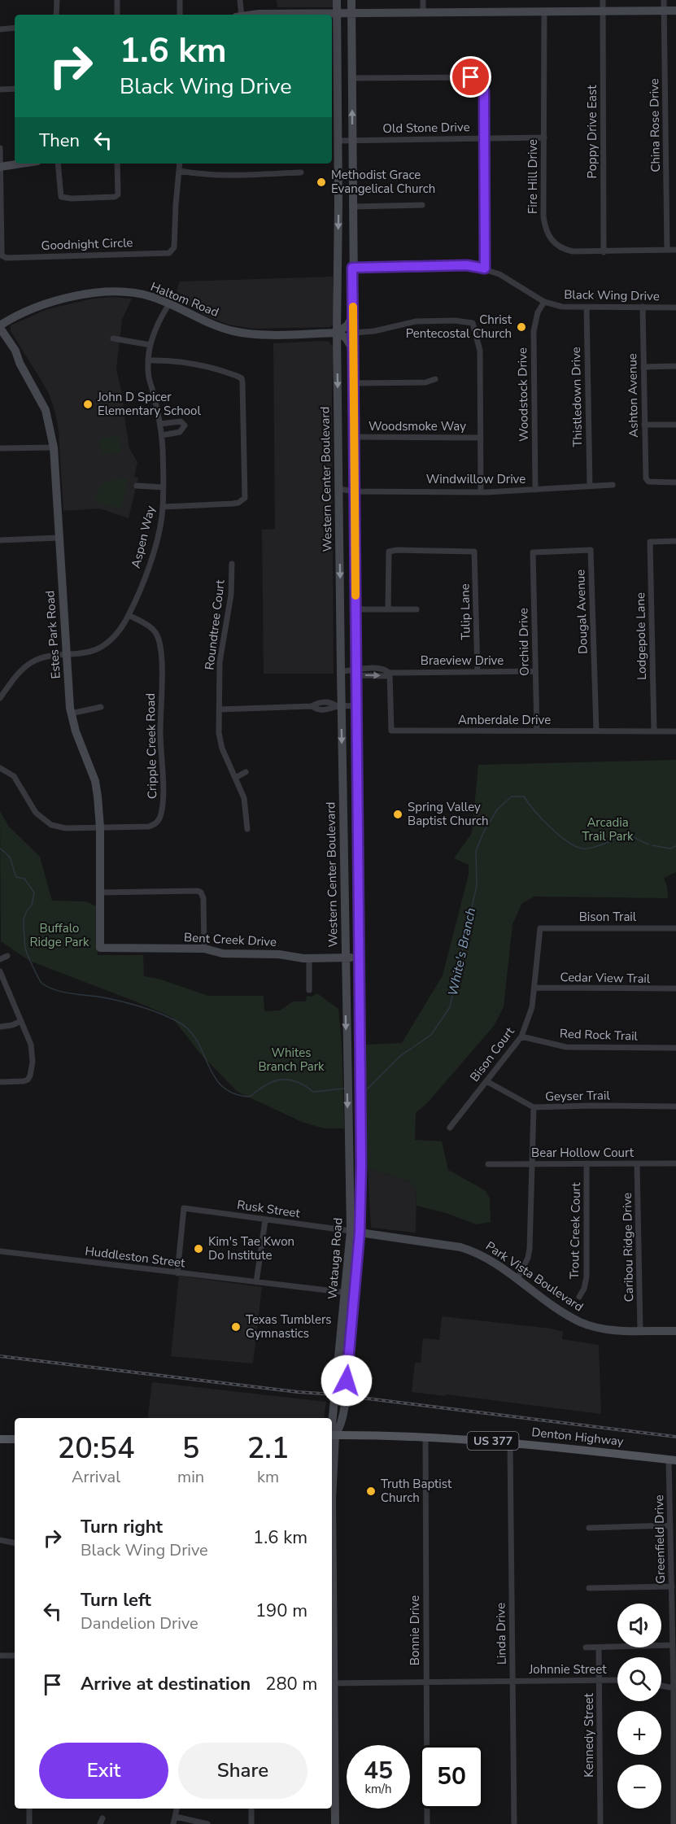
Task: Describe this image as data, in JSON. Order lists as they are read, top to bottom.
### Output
{
  "streets": {
    "main road": [
      "Haltom Road",
      "Western Center Boulevard",
      "Estes Park Road",
      "Bent Creek Drive",
      "Watauga Road",
      "Park Vista Boulevard",
      "Denton Highway",
      "US 377"
    ],
    "street": [
      "China Rose Drive",
      "Old Stone Drive",
      "Poppy Drive East",
      "Fire Hill Drive",
      "Goodnight Circle",
      "Black Wing Drive",
      "Woodstock Drive",
      "Ashton Avenue",
      "Thistledown Drive",
      "Woodsmoke Way",
      "Windwillow Drive",
      "Aspen Way",
      "Tulip Lane",
      "Dougal Avenue",
      "Roundtree Court",
      "Lodgepole Lane",
      "Orchid Drive",
      "Braeview Drive",
      "Amberdale Drive",
      "Cripple Creek Road",
      "Bison Trail",
      "Cedar View Trail",
      "Red Rock Trail",
      "Bison Court",
      "Geyser Trail",
      "Bear Hollow Court",
      "Rusk Street",
      "Trout Creek Court",
      "Caribou Ridge Drive",
      "Huddleston Street",
      "Greenfield Drive",
      "Bonnie Drive",
      "Linda Drive",
      "Johnnie Street",
      "Kennedy Street"
    ]
  },
  "crossings": [
    ["China Rose Drive", "Fire Hill Drive"],
    ["Old Stone Drive", "Fire Hill Drive"],
    ["Old Stone Drive", "Western Center Boulevard"],
    ["Poppy Drive East", "Fire Hill Drive"],
    ["Black Wing Drive", "Woodstock Drive"],
    ["Black Wing Drive", "Ashton Avenue"],
    ["Black Wing Drive", "Thistledown Drive"],
    ["Black Wing Drive", "Western Center Boulevard"],
    ["Haltom Road", "Western Center Boulevard"],
    ["Haltom Road", "Aspen Way"],
    ["Haltom Road", "Estes Park Road"],
    ["Woodstock Drive", "Windwillow Drive"],
    ["Thistledown Drive", "Windwillow Drive"],
    ["Woodsmoke Way", "Western Center Boulevard"],
    ["Western Center Boulevard", "Windwillow Drive"],
    ["Western Center Boulevard", "Braeview Drive"],
    ["Western Center Boulevard", "Bent Creek Drive"],
    ["Western Center Boulevard", "Rusk Street"],
    ["Western Center Boulevard", "Huddleston Street"],
    ["Western Center Boulevard", "Watauga Road"],
    ["Western Center Boulevard", "Park Vista Boulevard"],
    ["Western Center Boulevard", "Denton Highway"],
    ["Aspen Way", "Estes Park Road"],
    ["Aspen Way", "Cripple Creek Road"],
    ["Tulip Lane", "Braeview Drive"],
    ["Dougal Avenue", "Orchid Drive"],
    ["Dougal Avenue", "Amberdale Drive"],
    ["Estes Park Road", "Cripple Creek Road"],
    ["Estes Park Road", "Bent Creek Drive"],
    ["Lodgepole Lane", "Amberdale Drive"],
    ["Orchid Drive", "Braeview Drive"],
    ["Orchid Drive", "Amberdale Drive"],
    ["Braeview Drive", "Amberdale Drive"],
    ["Bison Trail", "Bison Court"],
    ["Bent Creek Drive", "Watauga Road"],
    ["Cedar View Trail", "Bison Court"],
    ["Red Rock Trail", "Bison Court"],
    ["Bison Court", "Geyser Trail"],
    ["Bear Hollow Court", "Trout Creek Court"],
    ["Bear Hollow Court", "Caribou Ridge Drive"],
    ["Rusk Street", "Huddleston Street"],
    ["Rusk Street", "Watauga Road"],
    ["Rusk Street", "Park Vista Boulevard"],
    ["Caribou Ridge Drive", "Park Vista Boulevard"],
    ["Huddleston Street", "Watauga Road"],
    ["Watauga Road", "Park Vista Boulevard"],
    ["Watauga Road", "Denton Highway"],
    ["Watauga Road", "Johnnie Street"],
    ["Denton Highway", "Greenfield Drive"],
    ["Denton Highway", "Bonnie Drive"],
    ["Denton Highway", "Linda Drive"],
    ["Bonnie Drive", "Johnnie Street"],
    ["Linda Drive", "Johnnie Street"],
    ["Johnnie Street", "Kennedy Street"]
  ],
  "one_way": ["Watauga Road"],
  "water": ["White's Branch"],
  "parks": ["Arcadia Trail Park", "Buffalo Ridge Park", "Whites Branch Park"],
  "places": [
    "Methodist Grace Evangelical Church",
    "Christ Pentecostal Church",
    "John D Spicer Elementary School",
    "Spring Valley Baptist Church",
    "Kim's Tae Kwon Do Institute",
    "Texas Tumblers Gymnastics",
    "Truth Baptist Church"
  ],
  "page": {
    "turn": ["1.6 km", "Black Wing Drive"],
    "then": "Then",
    "eta": [
      "20:54",
      "Arrival",
      "5",
      "min",
      "2.1",
      "km"
    ],
    "list": [
      {
        "name": "Turn right",
        "note": "Black Wing Drive",
        "value": "1.6 km"
      },
      {
        "name": "Turn left",
        "note": "Dandelion Drive",
        "value": "190 m"
      },
      {
        "name": "Arrive at destination",
        "value": "280 m"
      }
    ],
    "map_buttons": ["+", "−"],
    "buttons": ["Exit", "Share"],
    "speed": "45 km/h",
    "limit": "50"
  }
}
